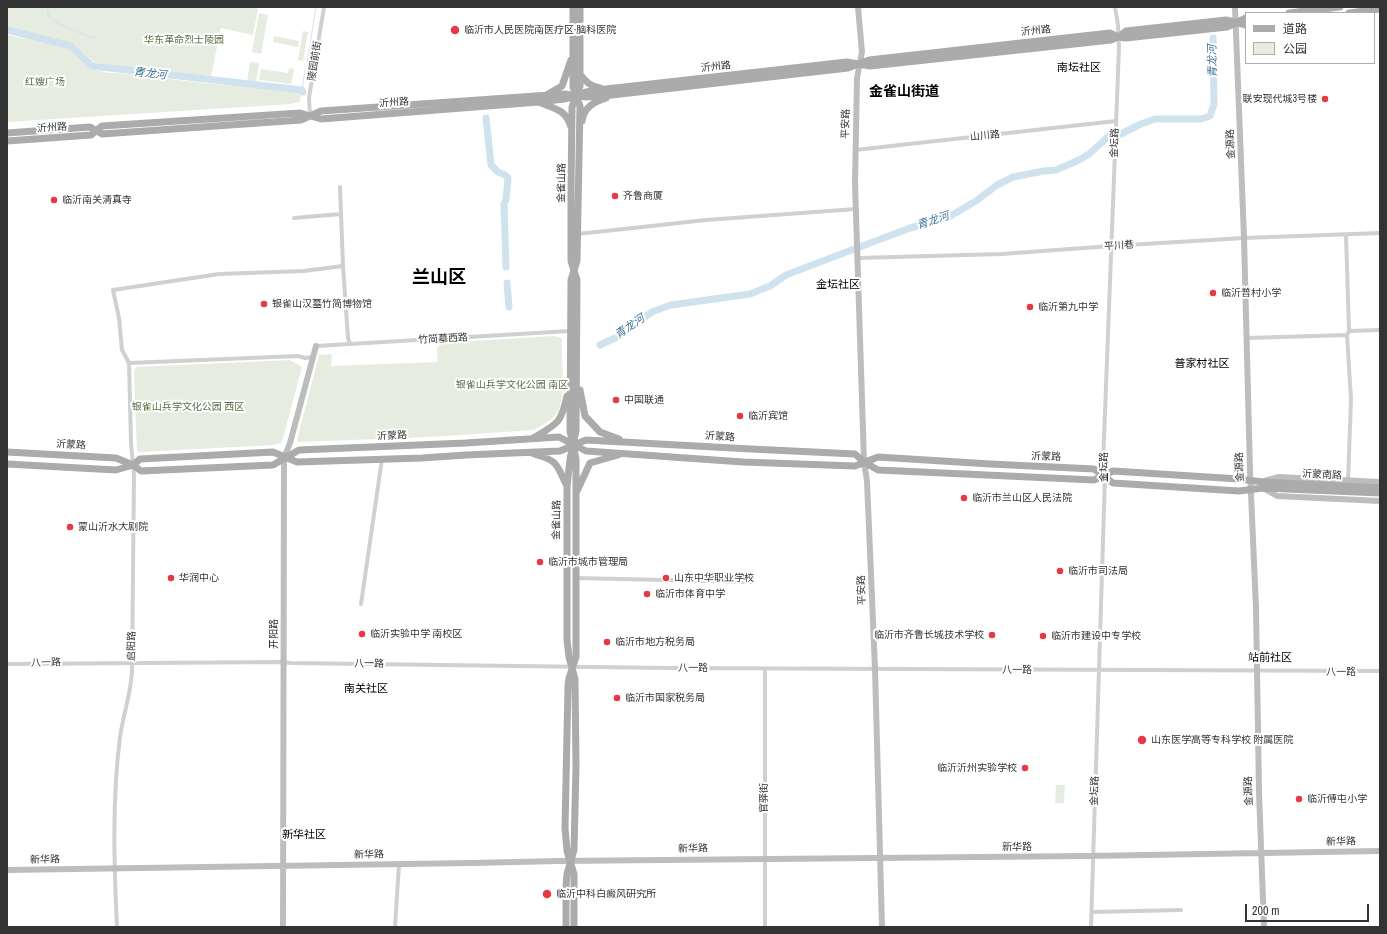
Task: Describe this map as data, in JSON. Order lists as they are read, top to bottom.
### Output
{
  "streets": {
    "main road": [
      "沂州路",
      "平安路",
      "金源路",
      "金雀山路",
      "沂蒙路",
      "沂蒙南路",
      "开阳路",
      "新华路"
    ],
    "street": [
      "陵园前街",
      "山川路",
      "金坛路",
      "平川巷",
      "竹简墓西路",
      "启阳路",
      "八一路",
      "官驿街"
    ]
  },
  "crossings": [
    ["沂州路", "陵园前街"],
    ["沂州路", "平安路"],
    ["沂州路", "金坛路"],
    ["沂州路", "金源路"],
    ["沂州路", "金雀山路"],
    ["平安路", "山川路"],
    ["平安路", "平川巷"],
    ["平安路", "沂蒙路"],
    ["平安路", "八一路"],
    ["平安路", "新华路"],
    ["山川路", "金坛路"],
    ["金坛路", "平川巷"],
    ["金坛路", "沂蒙路"],
    ["金坛路", "八一路"],
    ["金坛路", "新华路"],
    ["金源路", "平川巷"],
    ["金源路", "沂蒙路"],
    ["金源路", "八一路"],
    ["金源路", "新华路"],
    ["金雀山路", "竹简墓西路"],
    ["金雀山路", "沂蒙路"],
    ["金雀山路", "八一路"],
    ["金雀山路", "新华路"],
    ["竹简墓西路", "开阳路"],
    ["沂蒙路", "沂蒙南路"],
    ["沂蒙路", "开阳路"],
    ["沂蒙路", "启阳路"],
    ["开阳路", "八一路"],
    ["开阳路", "新华路"],
    ["启阳路", "八一路"],
    ["启阳路", "新华路"],
    ["八一路", "官驿街"],
    ["官驿街", "新华路"]
  ],
  "districts": [
    "南坛社区",
    "金雀山街道",
    "兰山区",
    "金坛社区",
    "普家村社区",
    "站前社区",
    "南关社区",
    "新华社区"
  ],
  "water": ["青龙河"],
  "parks": [
    "华东革命烈士陵园",
    "红嫂广场",
    "银雀山兵学文化公园 南区",
    "银雀山兵学文化公园 西区"
  ],
  "places": [
    "临沂市人民医院南医疗区·脑科医院",
    "联安现代城3号楼",
    "齐鲁商厦",
    "临沂南关清真寺",
    "临沂普村小学",
    "银雀山汉墓竹简博物馆",
    "临沂第九中学",
    "中国联通",
    "临沂宾馆",
    "临沂市兰山区人民法院",
    "蒙山沂水大剧院",
    "临沂市城市管理局",
    "临沂市司法局",
    "华润中心",
    "山东中华职业学校",
    "临沂市体育中学",
    "临沂实验中学 南校区",
    "临沂市齐鲁长城技术学校",
    "临沂市建设中专学校",
    "临沂市地方税务局",
    "临沂市国家税务局",
    "山东医学高等专科学校 附属医院",
    "临沂沂州实验学校",
    "临沂傅屯小学",
    "临沂中科白癜风研究所"
  ],
  "legend": ["道路", "公园"],
  "scale_bar": "200 m"
}
